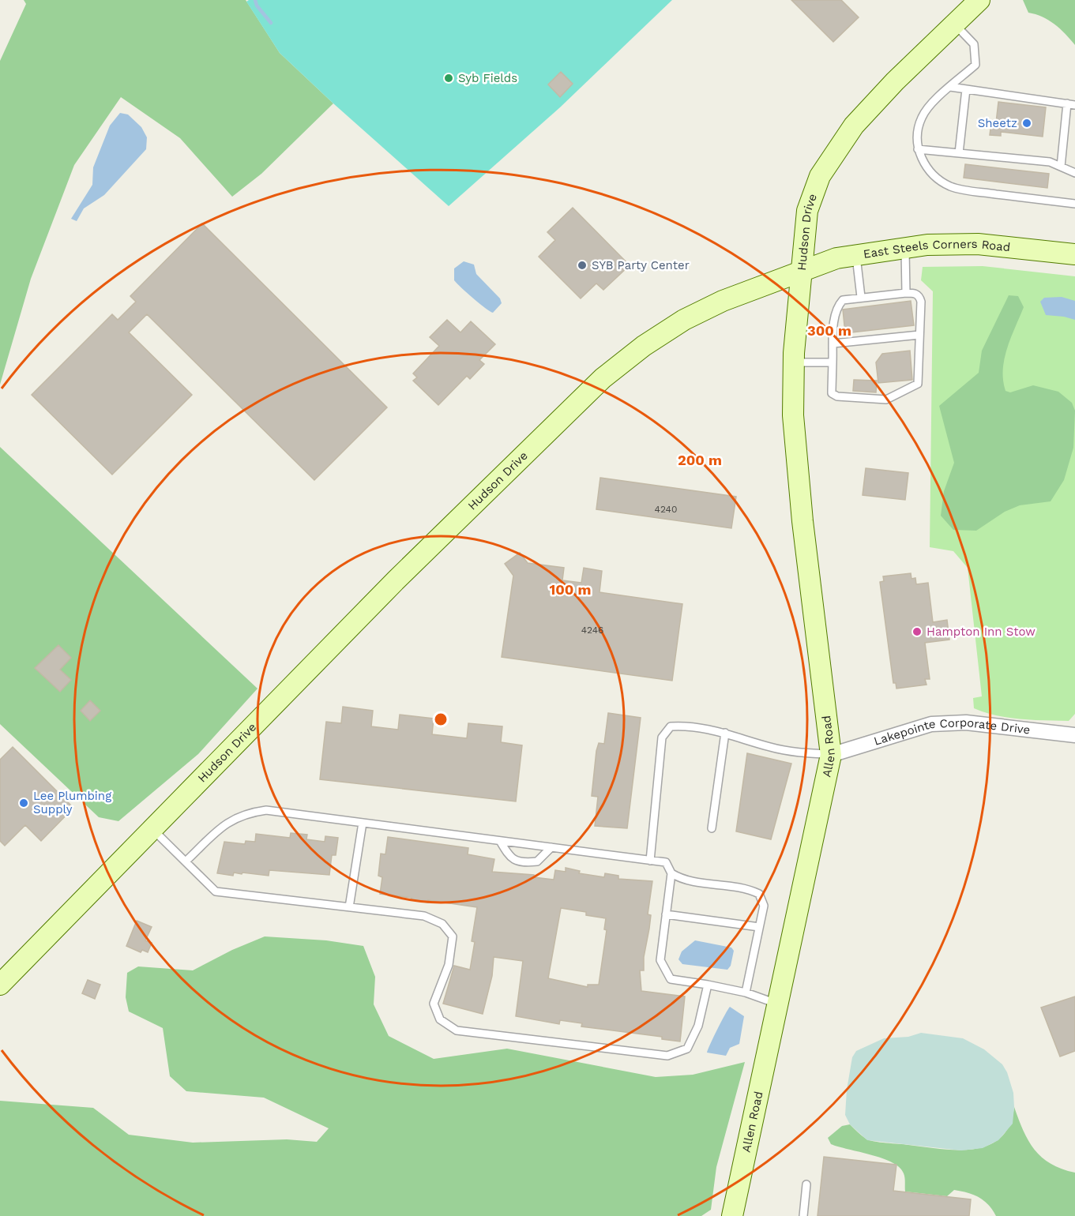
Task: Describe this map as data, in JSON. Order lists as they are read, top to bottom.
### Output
{
  "streets": {
    "main road": ["Hudson Drive", "East Steels Corners Road", "Allen Road"],
    "street": ["Lakepointe Corporate Drive"]
  },
  "crossings": [
    ["Hudson Drive", "East Steels Corners Road"],
    ["Hudson Drive", "Allen Road"],
    ["East Steels Corners Road", "Allen Road"],
    ["Lakepointe Corporate Drive", "Allen Road"]
  ],
  "places": [
    "Syb Fields",
    "Sheetz",
    "SYB Party Center",
    "Hampton Inn Stow",
    "Lee Plumbing Supply"
  ],
  "house_numbers": ["4240", "4246"],
  "rings": ["300 m", "200 m", "100 m"]
}
